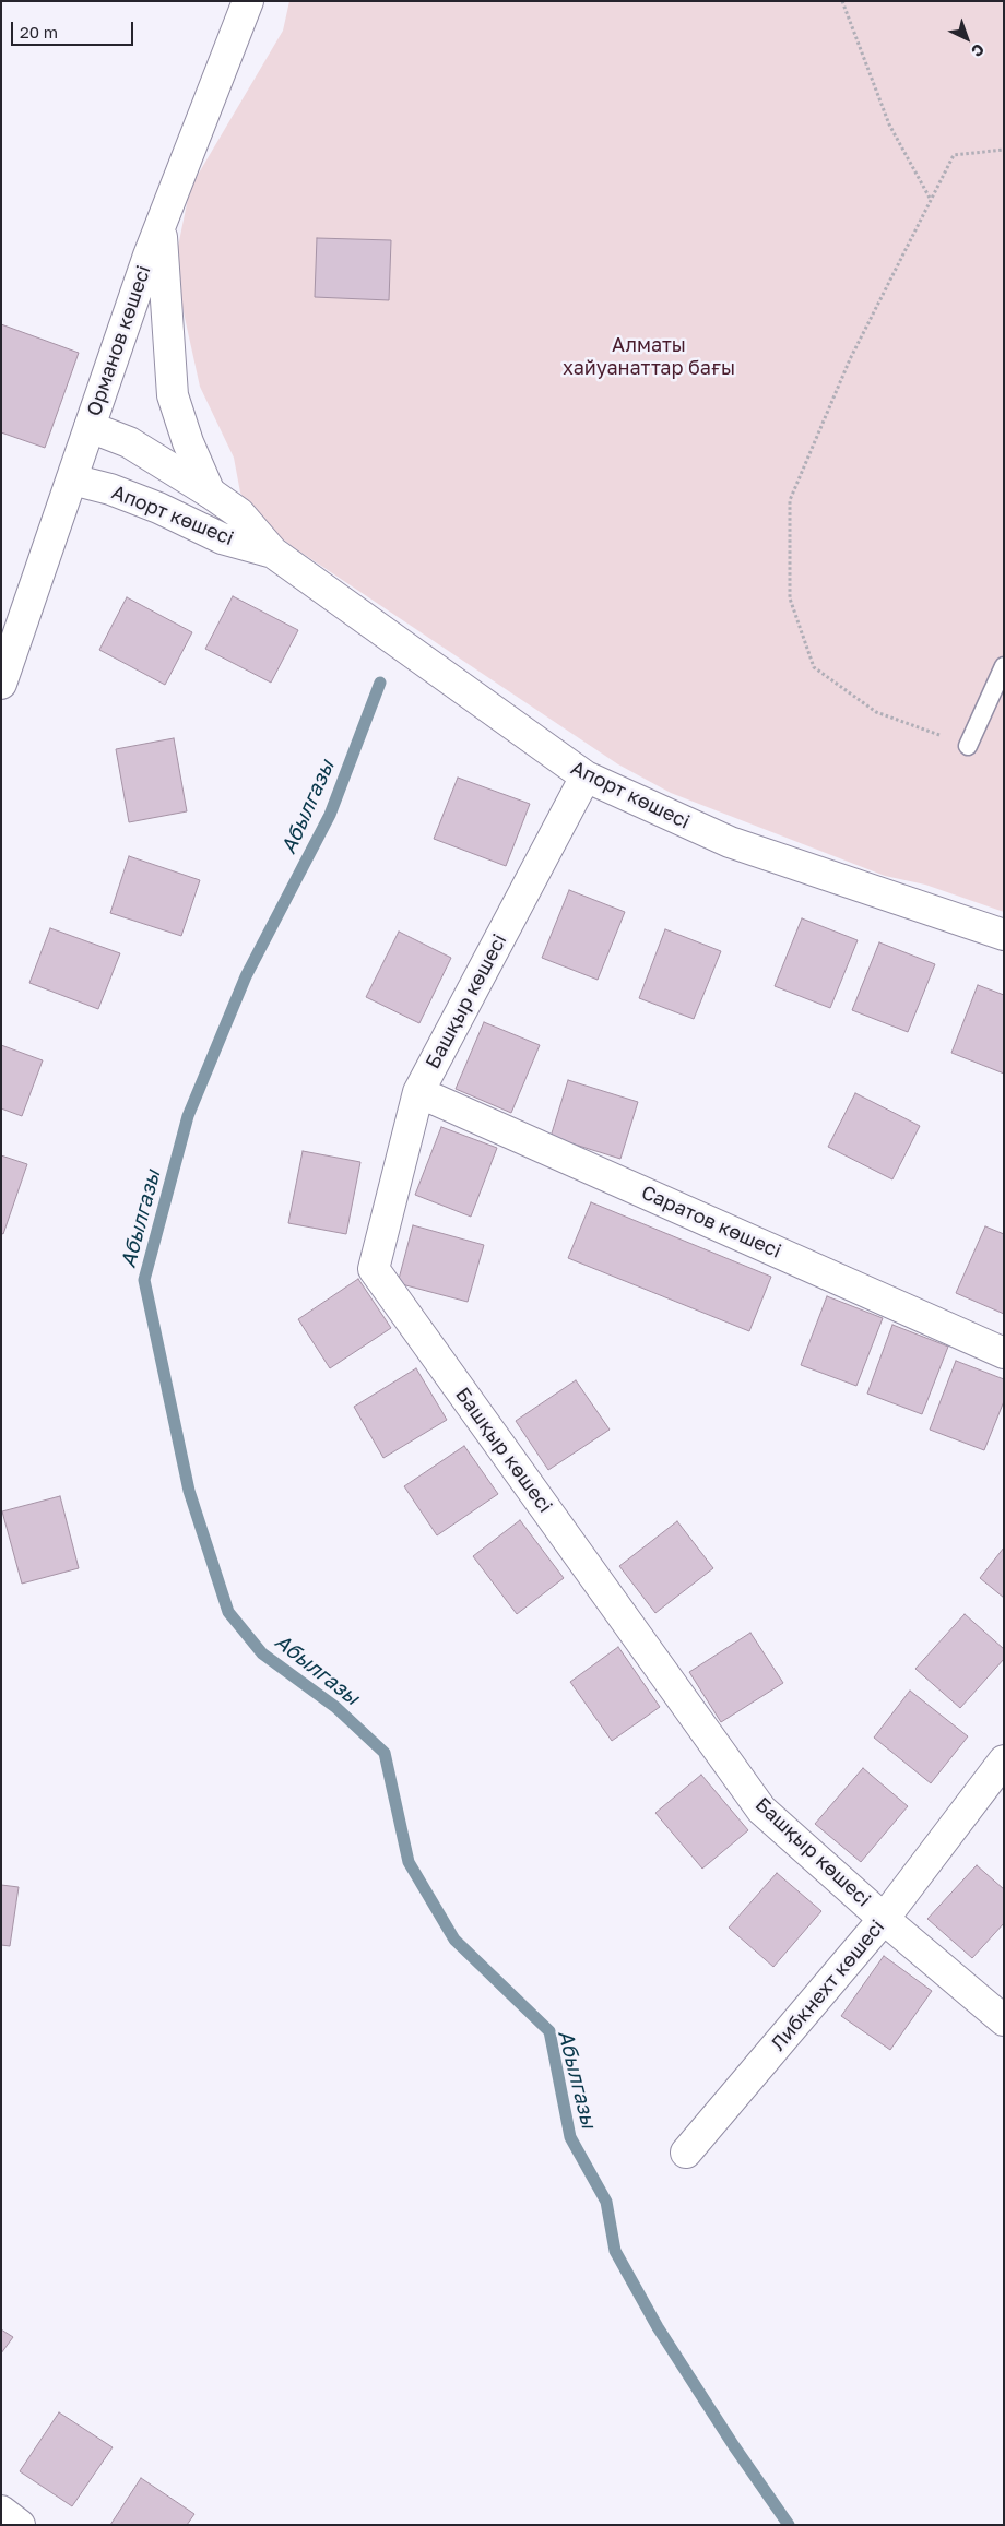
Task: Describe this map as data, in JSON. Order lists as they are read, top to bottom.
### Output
{
  "streets": {
    "street": [
      "Орманов көшесі",
      "Апорт көшесі",
      "Башқыр көшесі",
      "Саратов көшесі",
      "Либкнехт көшесі"
    ]
  },
  "crossings": [
    ["Орманов көшесі", "Апорт көшесі"],
    ["Апорт көшесі", "Башқыр көшесі"],
    ["Башқыр көшесі", "Саратов көшесі"],
    ["Башқыр көшесі", "Либкнехт көшесі"]
  ],
  "water": ["Абылгазы"],
  "parks": ["Алматы хайуанаттар бағы"],
  "scale_bar": "20 m",
  "north": "bottom right"
}
